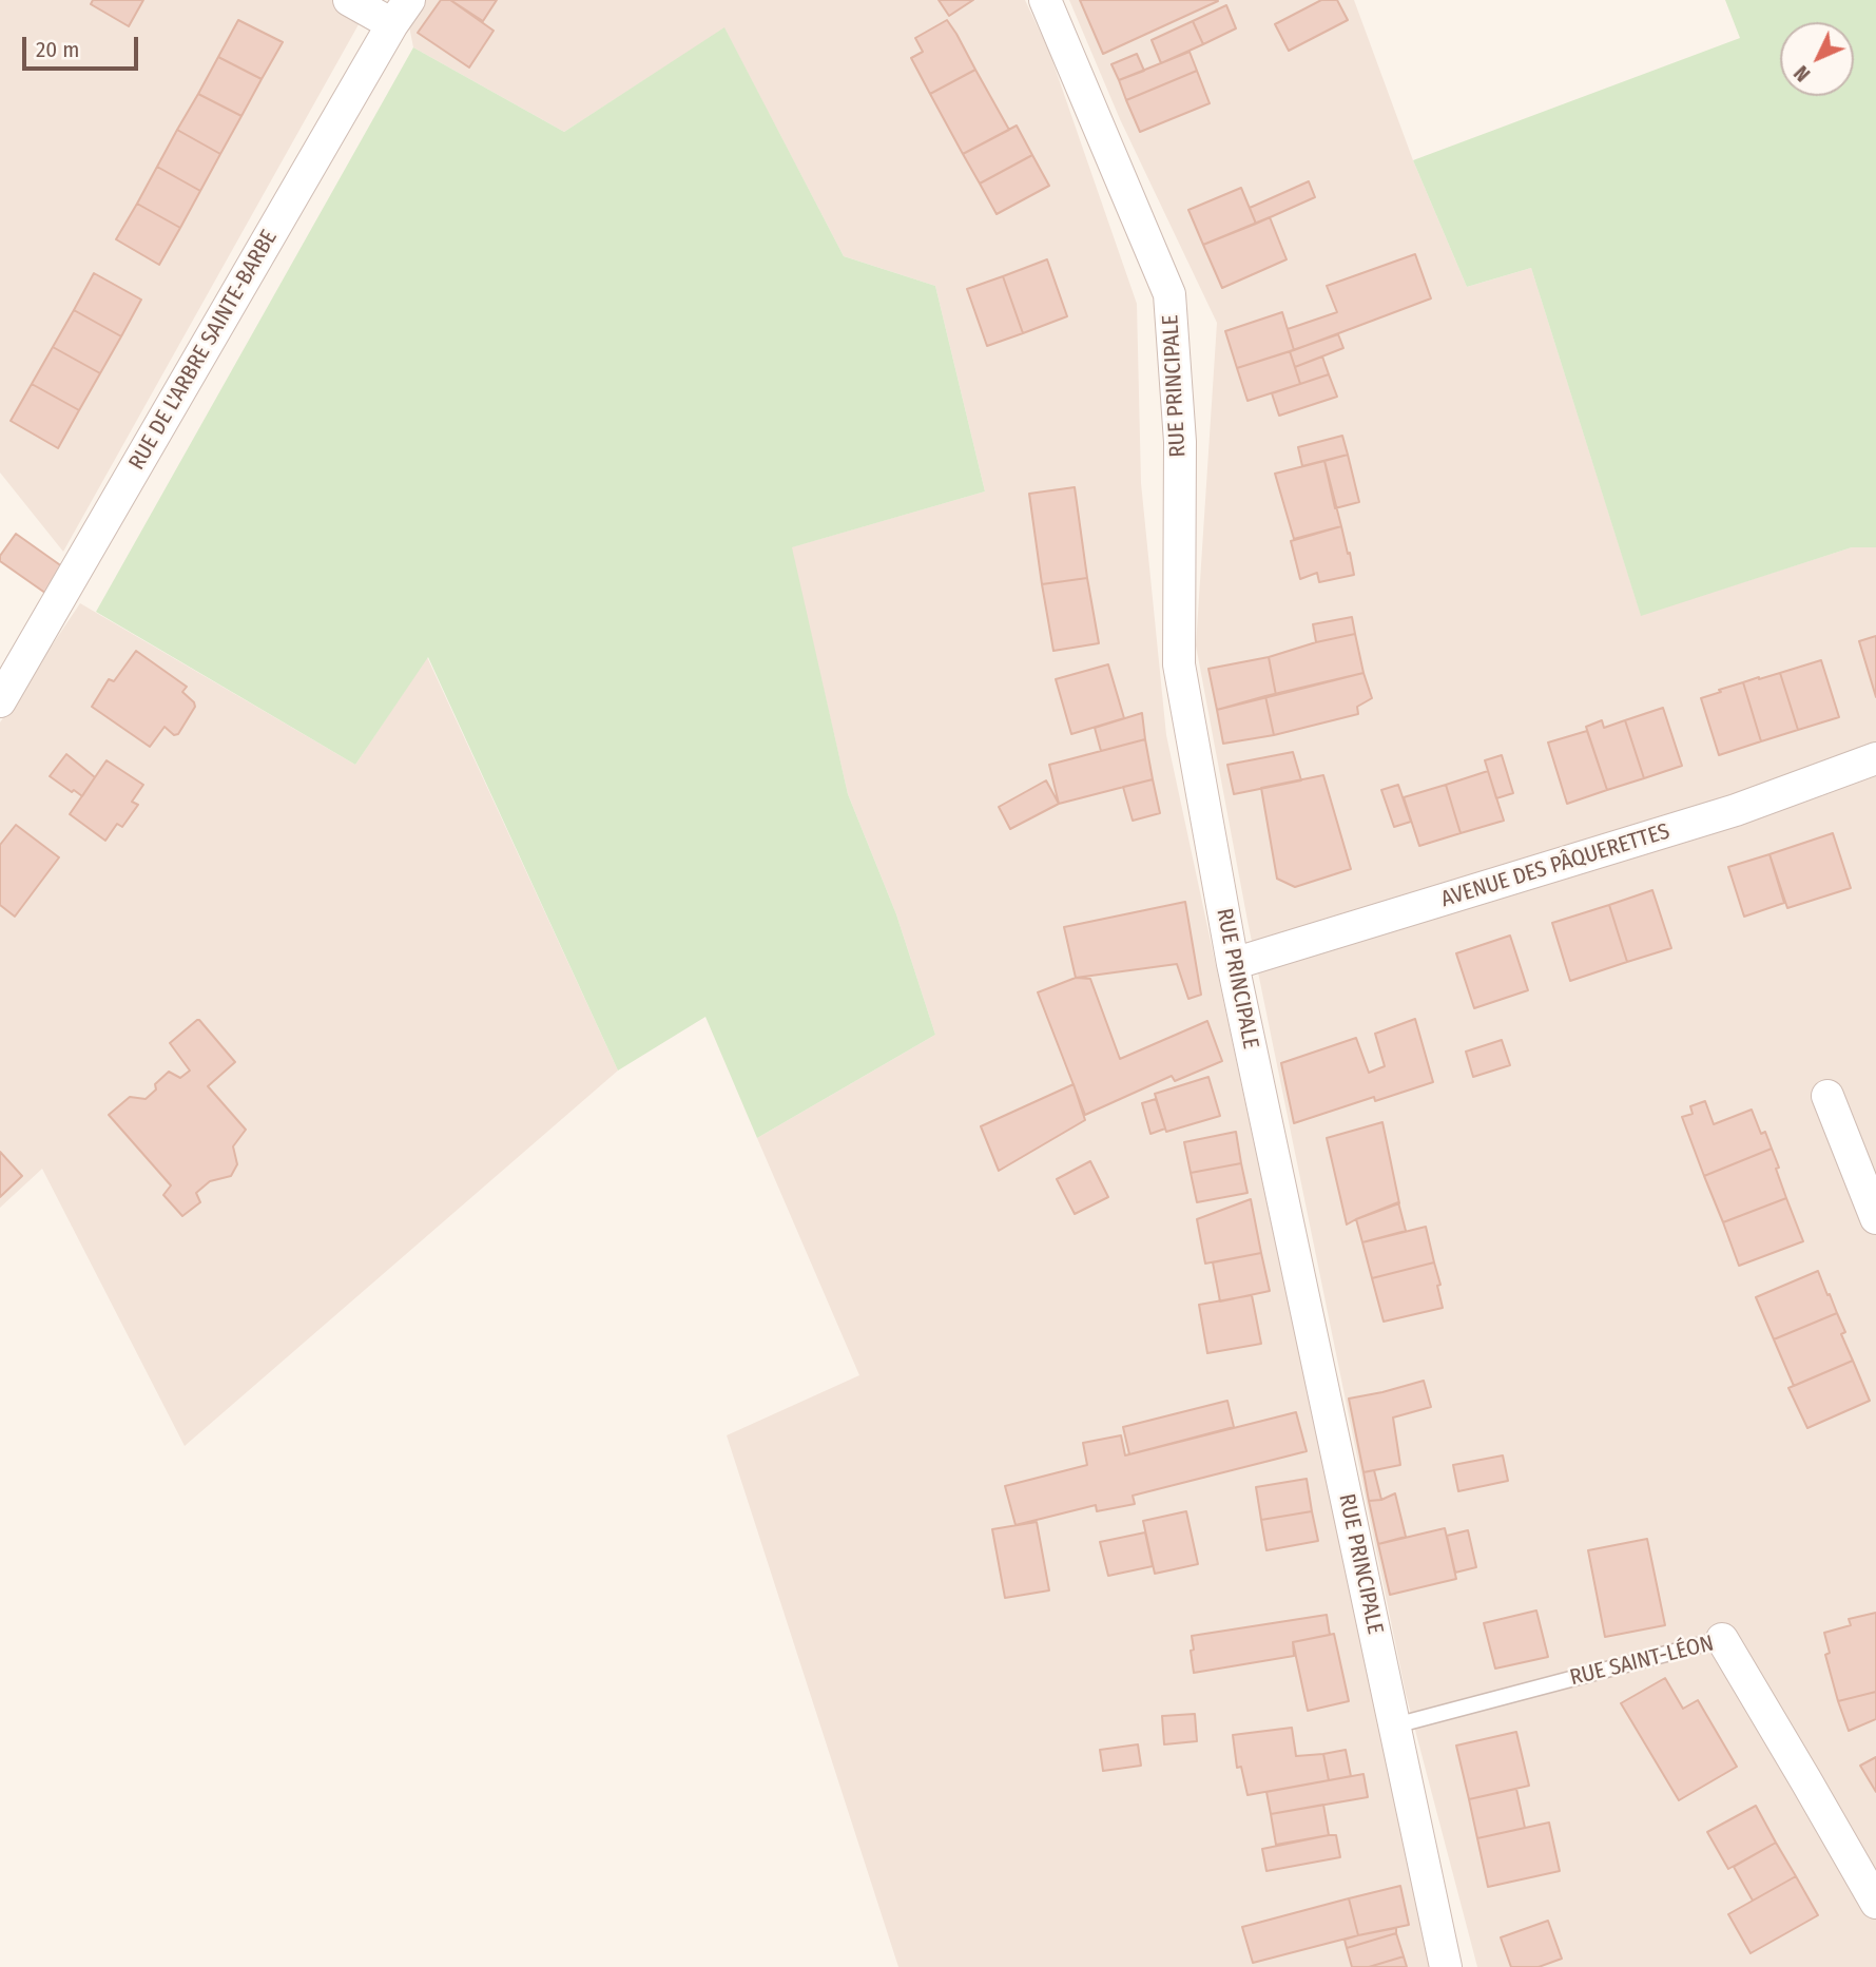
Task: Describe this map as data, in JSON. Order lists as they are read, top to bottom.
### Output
{
  "streets": {
    "street": [
      "RUE DE L'ARBRE SAINTE-BARBE",
      "RUE PRINCIPALE",
      "AVENUE DES PÂQUERETTES",
      "RUE SAINT-LÉON"
    ]
  },
  "crossings": [
    ["RUE PRINCIPALE", "AVENUE DES PÂQUERETTES"],
    ["RUE PRINCIPALE", "RUE SAINT-LÉON"]
  ],
  "scale_bar": "20 m",
  "north": "bottom left"
}
